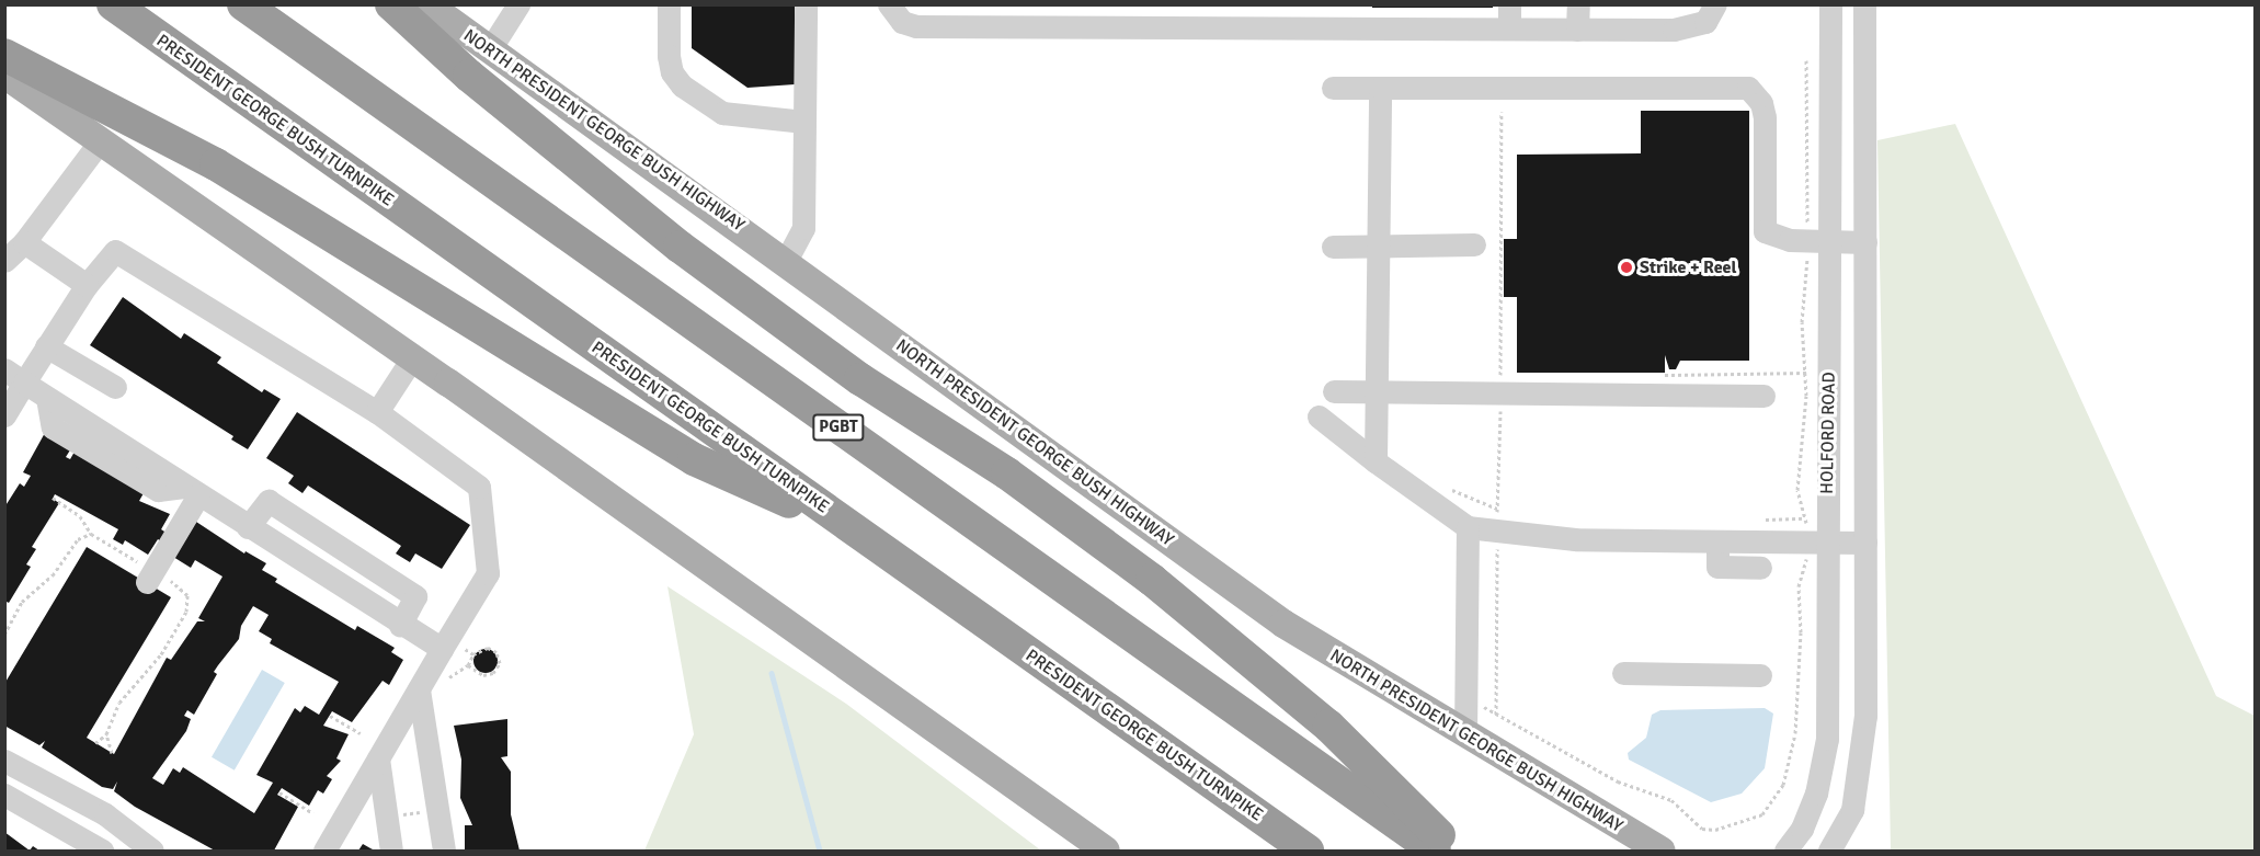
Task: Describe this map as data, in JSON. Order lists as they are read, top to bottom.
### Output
{
  "streets": {
    "highway": ["PRESIDENT GEORGE BUSH TURNPIKE", "PGBT"],
    "main road": ["NORTH PRESIDENT GEORGE BUSH HIGHWAY"],
    "street": ["HOLFORD ROAD"]
  },
  "places": ["Strike + Reel"]
}
